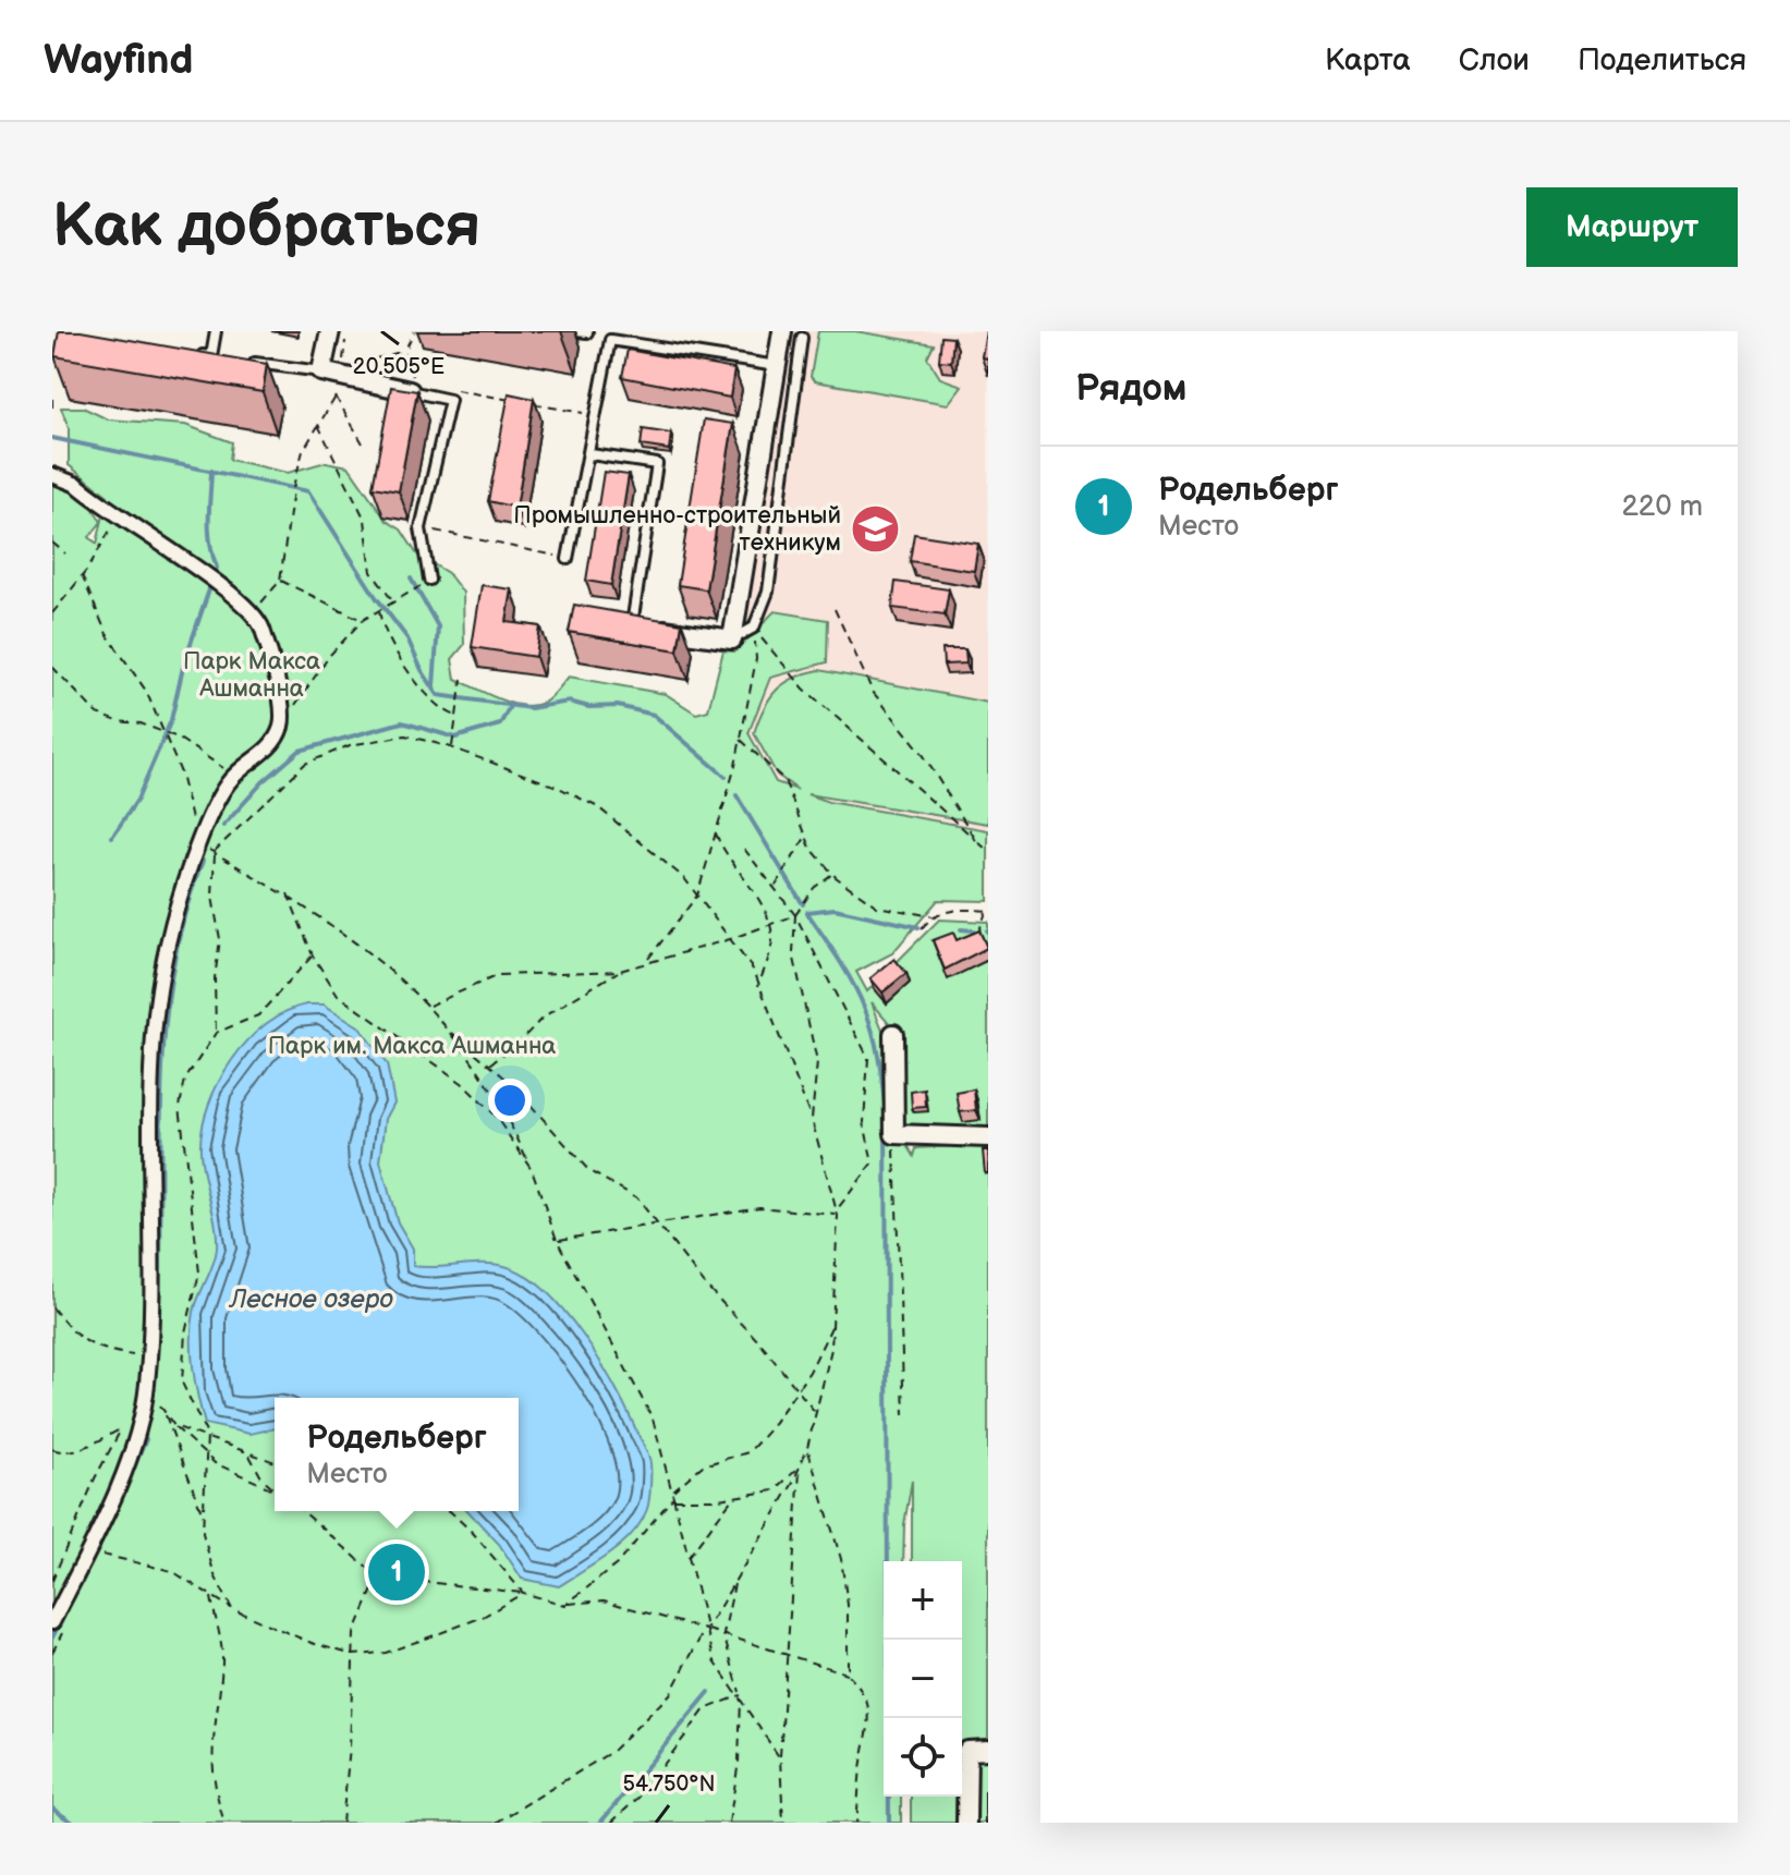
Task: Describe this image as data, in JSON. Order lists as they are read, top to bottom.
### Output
{
  "water": ["Лесное озеро"],
  "parks": ["Парк Макса Ашманна", "Парк им. Макса Ашманна"],
  "places": {
    "school or university": ["Промышленно-строительный техникум"]
  },
  "page": {
    "header": "Wayfind",
    "nav": ["Карта", "Слои", "Поделиться"],
    "buttons": "Маршрут",
    "title": "Как добраться",
    "heading": "Рядом",
    "list": [
      {
        "mark": "1",
        "name": "Родельберг",
        "note": "Место",
        "value": "220 m"
      }
    ],
    "popup": ["Родельберг", "Место"],
    "pins": "1",
    "map_buttons": ["+", "−"]
  },
  "coordinates": ["20.505°E", "54.750°N"]
}
